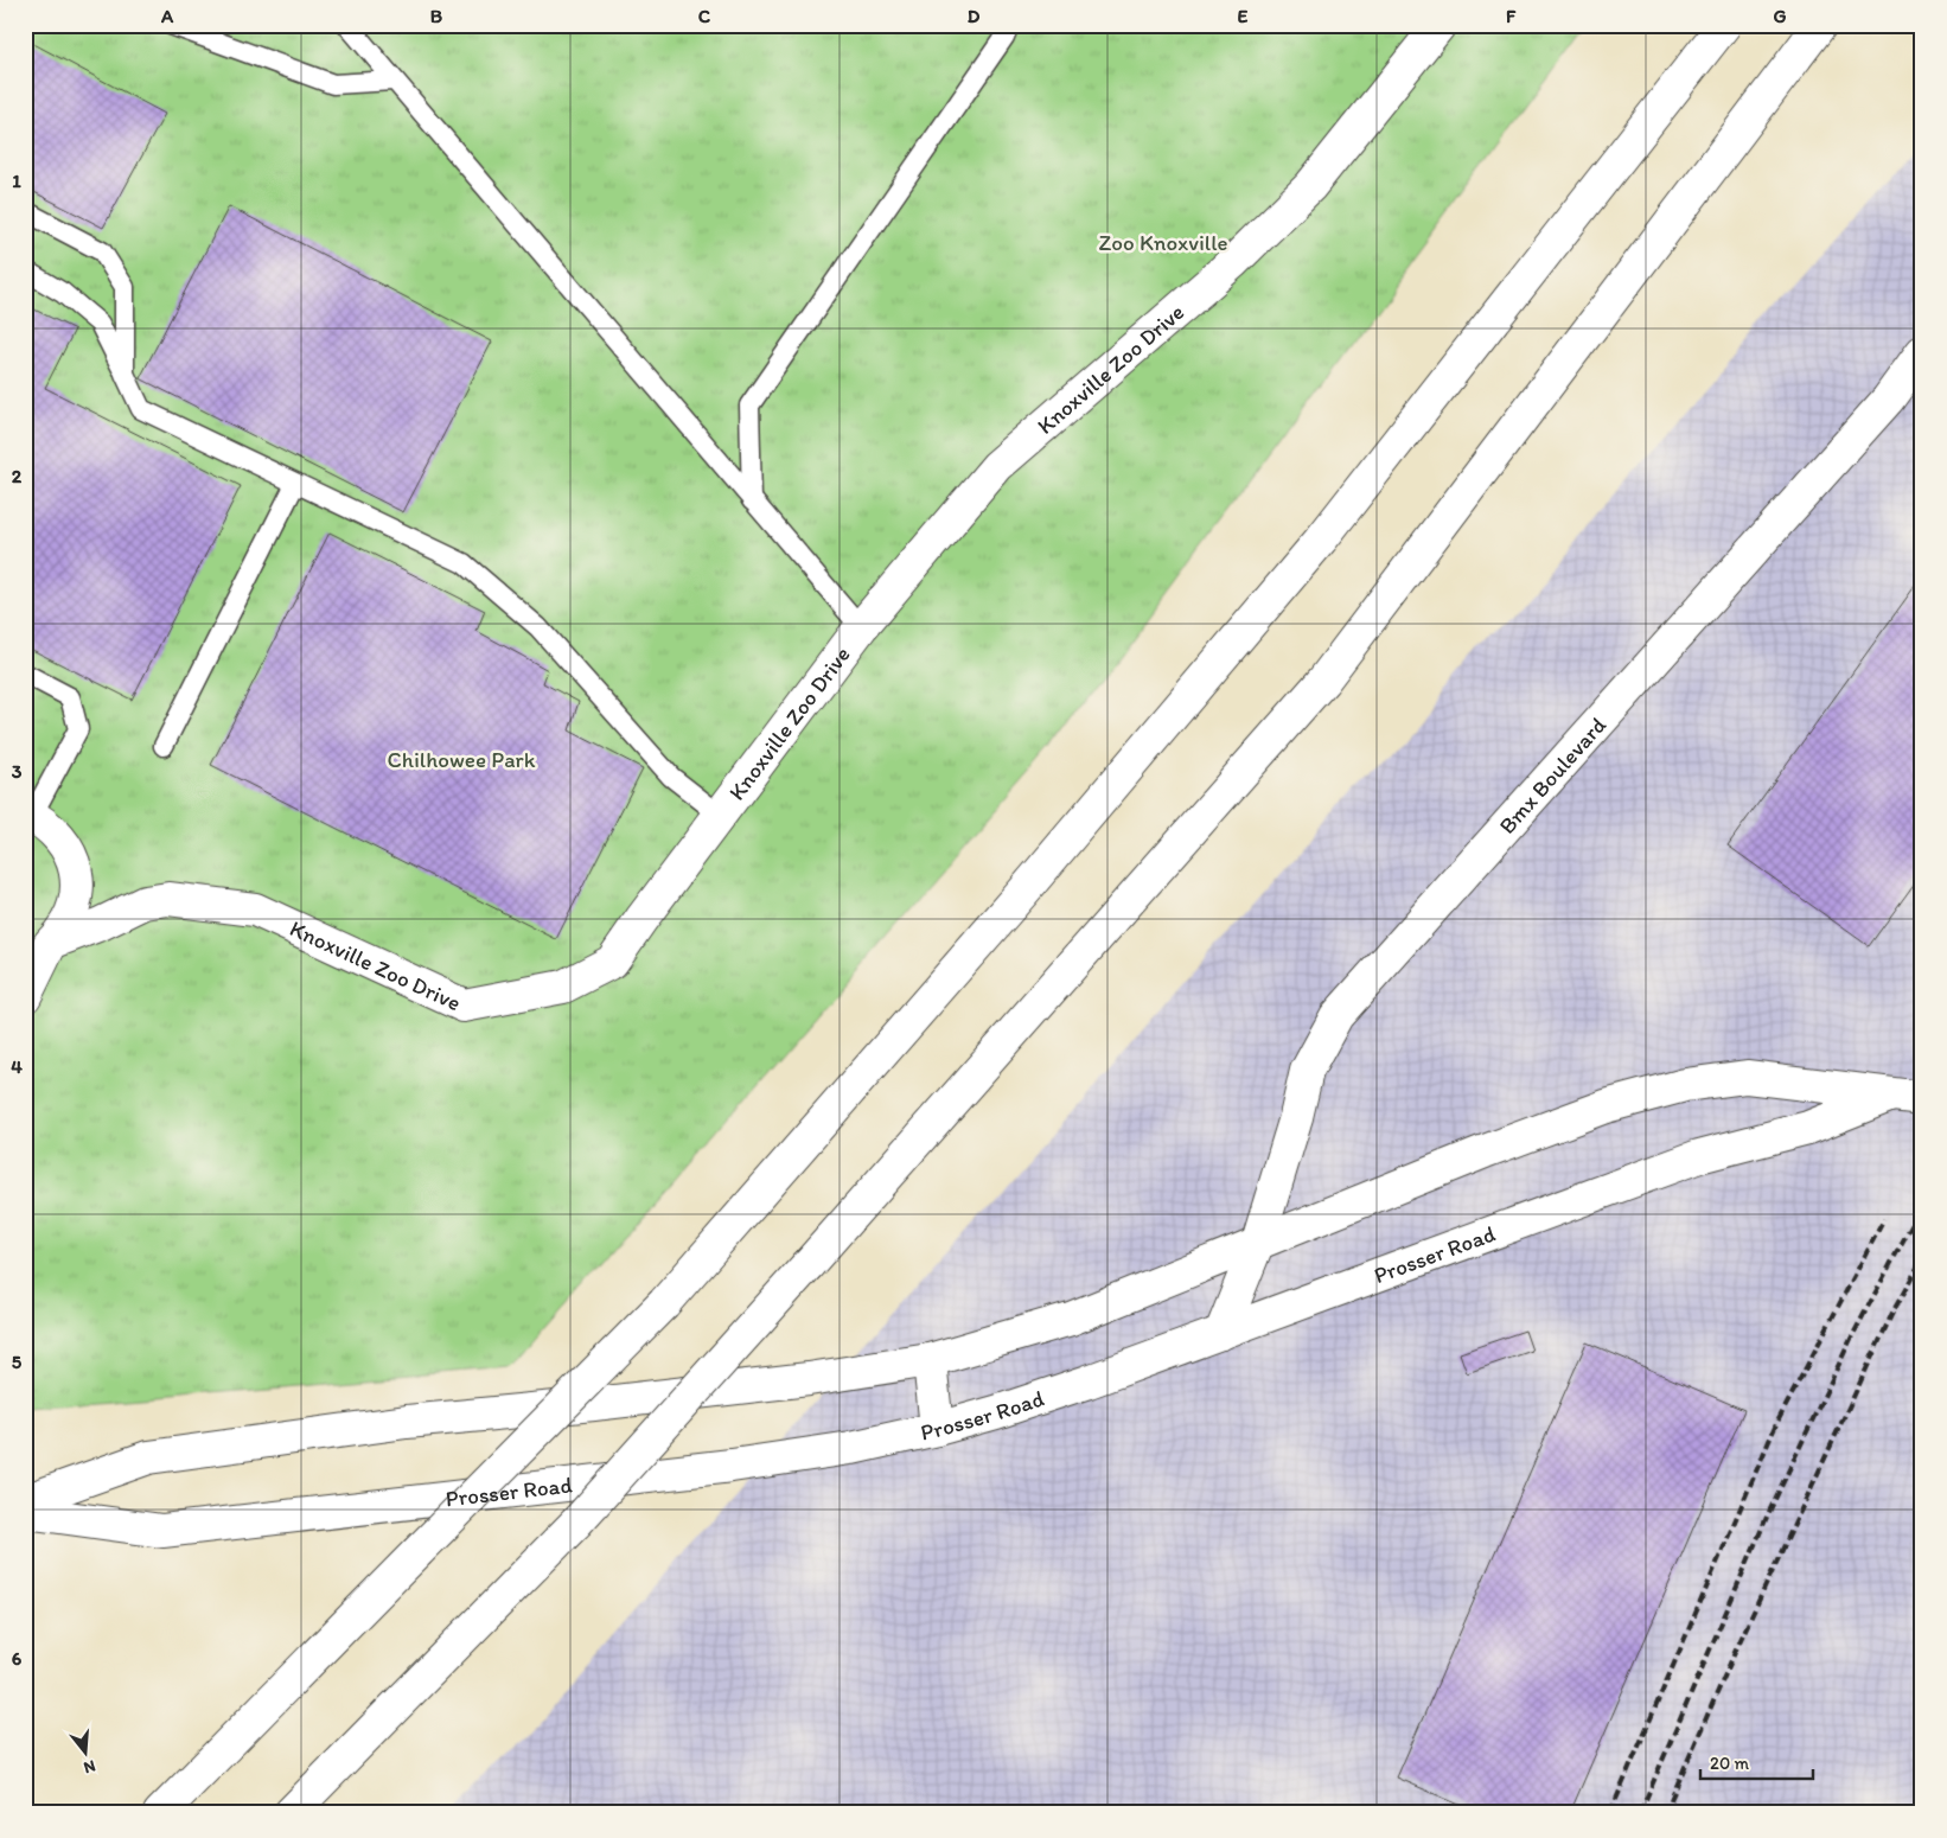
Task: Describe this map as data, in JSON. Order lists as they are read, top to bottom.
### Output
{
  "streets": {
    "main road": ["Knoxville Zoo Drive", "Bmx Boulevard", "Prosser Road"]
  },
  "crossings": [
    ["Bmx Boulevard", "Prosser Road"]
  ],
  "parks": ["Zoo Knoxville", "Chilhowee Park"],
  "scale_bar": "20 m",
  "north": "bottom",
  "grid": {
    "columns": [
      "A",
      "B",
      "C",
      "D",
      "E",
      "F",
      "G"
    ],
    "rows": [
      "1",
      "2",
      "3",
      "4",
      "5",
      "6"
    ]
  }
}
